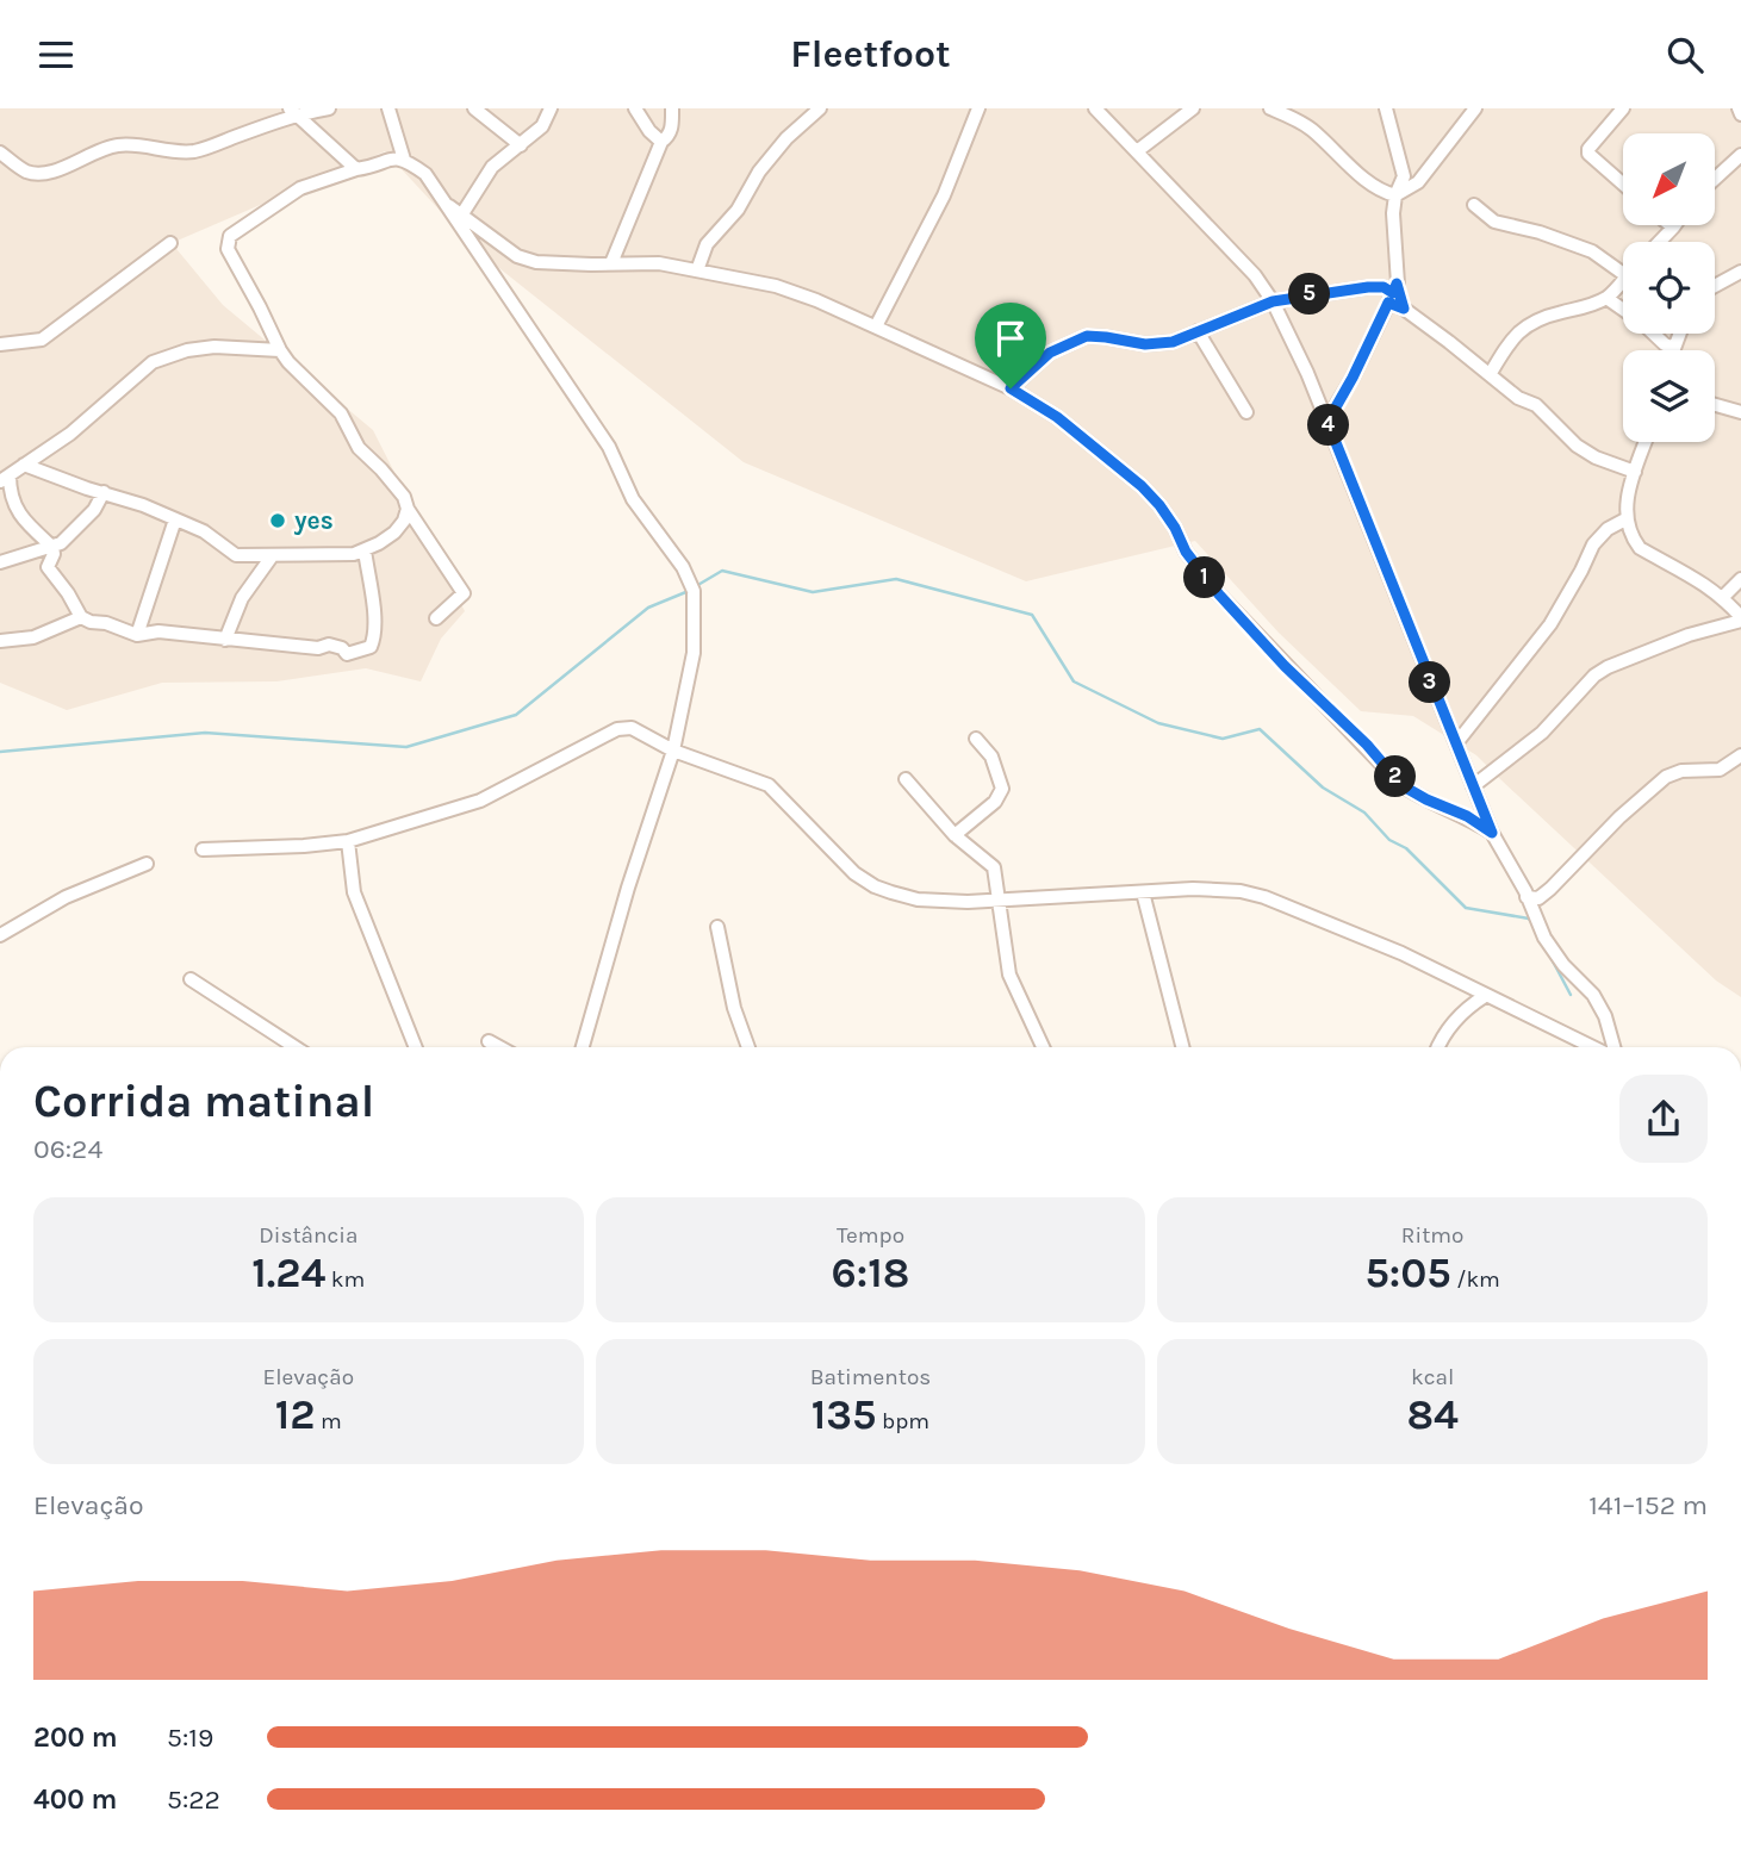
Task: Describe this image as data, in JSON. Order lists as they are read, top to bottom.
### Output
{
  "places": ["yes"],
  "north": "bottom left",
  "page": {
    "header": "Fleetfoot",
    "pins": [
      "5",
      "4",
      "1",
      "3",
      "2"
    ],
    "heading": ["Corrida matinal", "06:24"],
    "stats": [
      ["Distância", "1.24 km"],
      ["Tempo", "6:18"],
      ["Ritmo", "5:05 /km"],
      ["Elevação", "12 m"],
      ["Batimentos", "135 bpm"],
      ["kcal", "84"]
    ],
    "chart": ["Elevação", "141–152 m"],
    "list": [
      {
        "name": "200 m",
        "note": "5:19"
      },
      {
        "name": "400 m",
        "note": "5:22"
      }
    ]
  }
}
